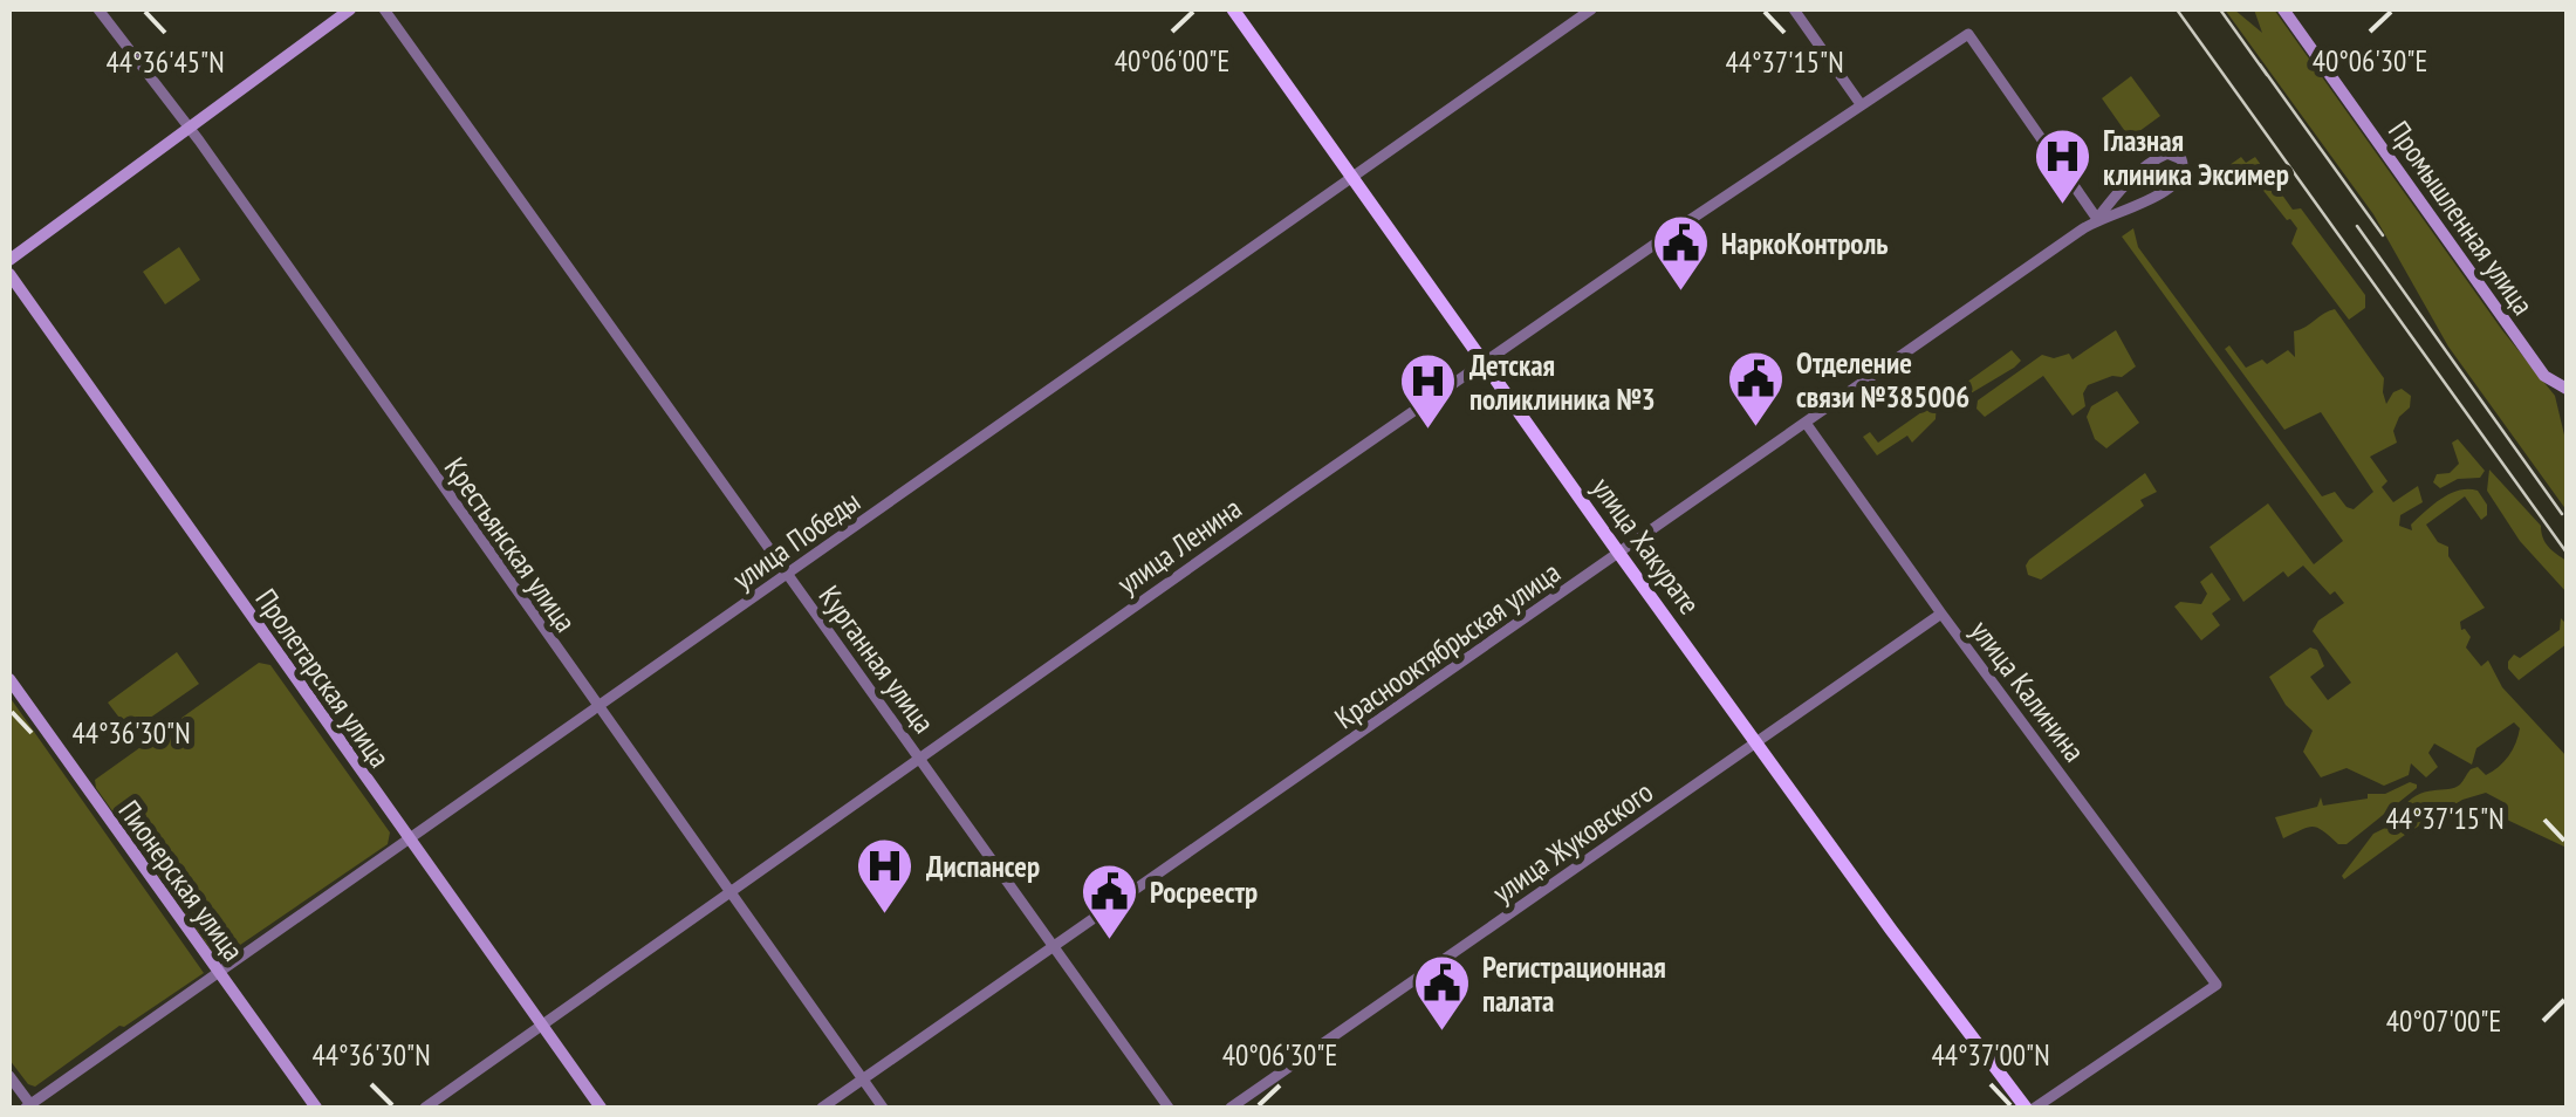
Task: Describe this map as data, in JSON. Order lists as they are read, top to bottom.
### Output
{
  "streets": {
    "main road": [
      "Промышленная улица",
      "улица Хакурате",
      "Пролетарская улица",
      "Пионерская улица"
    ],
    "street": [
      "улица Победы",
      "Крестьянская улица",
      "улица Ленина",
      "Краснооктябрьская улица",
      "Курганная улица",
      "улица Калинина",
      "улица Жуковского"
    ]
  },
  "crossings": [
    ["улица Победы", "Крестьянская улица"],
    ["улица Победы", "улица Хакурате"],
    ["улица Победы", "Курганная улица"],
    ["улица Победы", "Пролетарская улица"],
    ["улица Победы", "Пионерская улица"],
    ["Крестьянская улица", "улица Ленина"],
    ["Крестьянская улица", "Краснооктябрьская улица"],
    ["улица Ленина", "улица Хакурате"],
    ["улица Ленина", "Краснооктябрьская улица"],
    ["улица Ленина", "Курганная улица"],
    ["улица Ленина", "Пролетарская улица"],
    ["улица Хакурате", "Краснооктябрьская улица"],
    ["улица Хакурате", "улица Жуковского"],
    ["Краснооктябрьская улица", "Курганная улица"],
    ["Краснооктябрьская улица", "улица Калинина"],
    ["улица Калинина", "улица Жуковского"]
  ],
  "places": {
    "hospital": ["Глазная клиника Эксимер", "Детская поликлиника №3", "Диспансер"],
    "public building": [
      "НаркоКонтроль",
      "Отделение связи №385006",
      "Росреестр",
      "Регистрационная палата"
    ]
  },
  "coordinates": [
    "40°06'00\"E",
    "40°06'30\"E",
    "44°36'45\"N",
    "44°37'15\"N",
    "44°36'30\"N",
    "40°07'00\"E",
    "44°37'00\"N"
  ]
}
